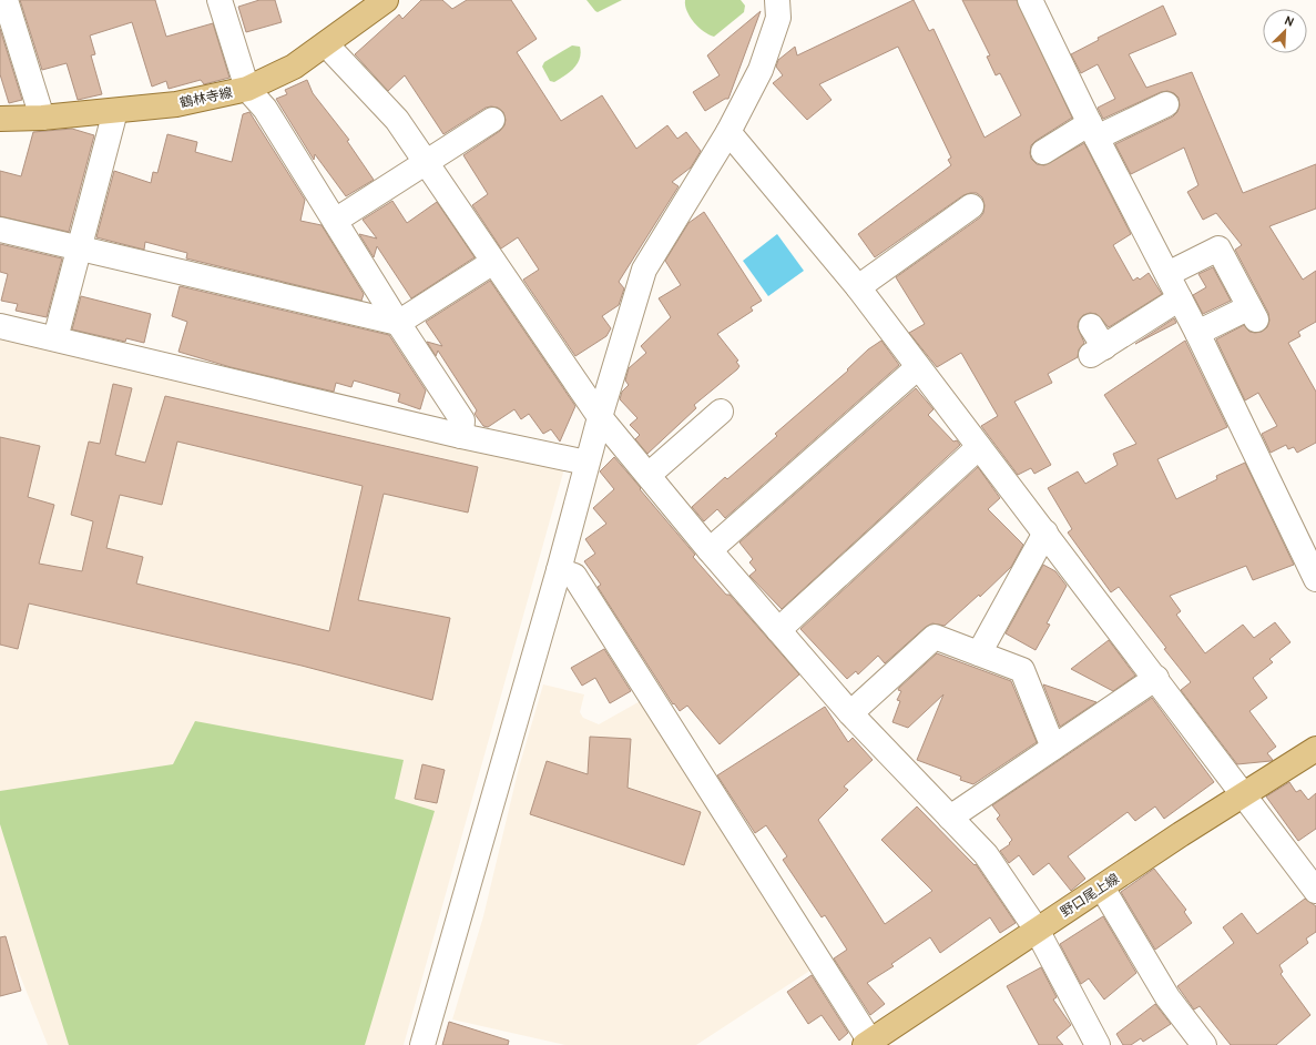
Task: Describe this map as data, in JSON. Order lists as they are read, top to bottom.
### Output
{
  "streets": {
    "main road": ["鶴林寺線", "野口尾上線"]
  },
  "north": "top right"
}
